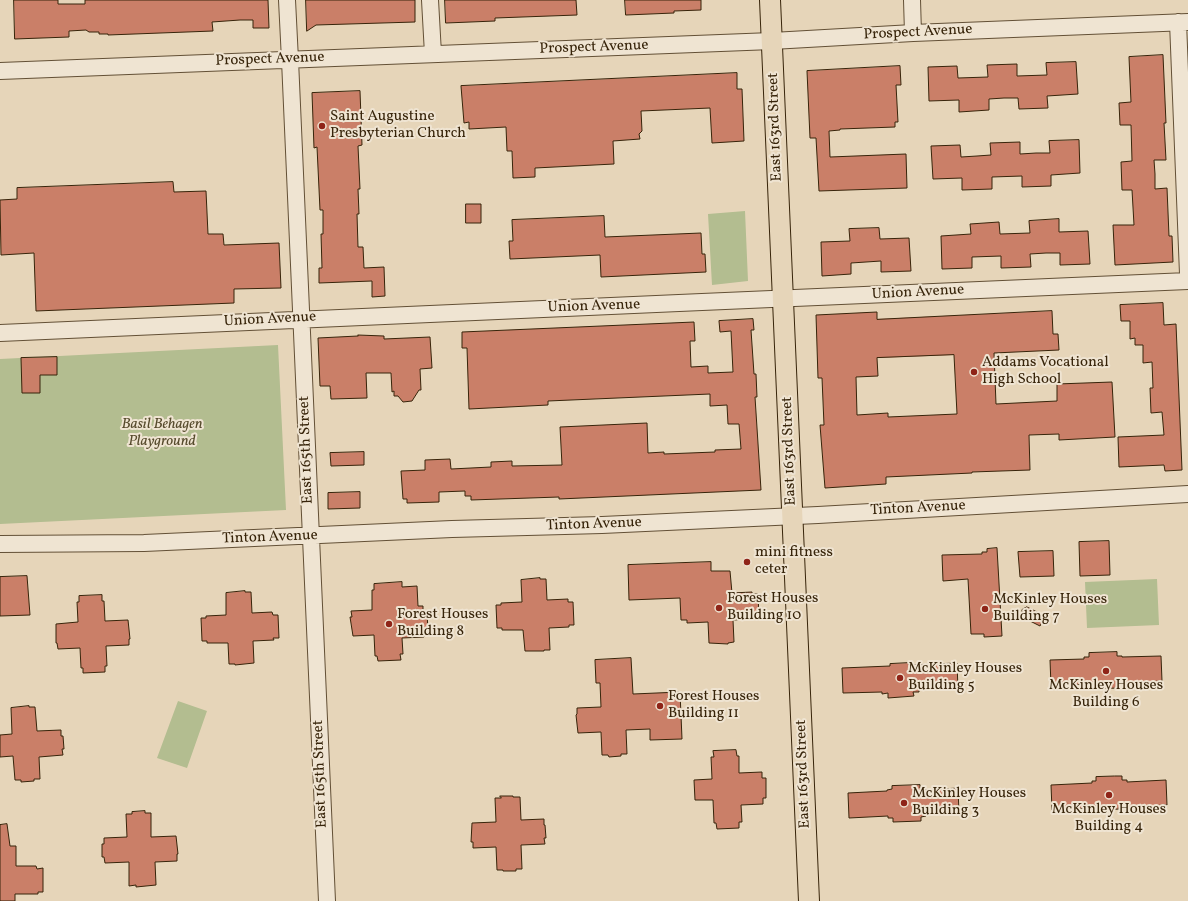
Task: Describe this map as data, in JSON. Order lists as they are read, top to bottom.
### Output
{
  "streets": {
    "main road": ["East 163rd Street"],
    "street": [
      "Prospect Avenue",
      "Union Avenue",
      "East 165th Street",
      "Tinton Avenue"
    ]
  },
  "crossings": [
    ["Prospect Avenue", "East 163rd Street"],
    ["Prospect Avenue", "East 165th Street"],
    ["East 163rd Street", "Union Avenue"],
    ["East 163rd Street", "Tinton Avenue"],
    ["Union Avenue", "East 165th Street"],
    ["East 165th Street", "Tinton Avenue"]
  ],
  "parks": ["Basil Behagen Playground"],
  "places": [
    "Saint Augustine Presbyterian Church",
    "Addams Vocational High School",
    "mini fitness ceter",
    "Forest Houses Building 10",
    "McKinley Houses Building 7",
    "Forest Houses Building 8",
    "McKinley Houses Building 6",
    "McKinley Houses Building 5",
    "Forest Houses Building 11",
    "McKinley Houses Building 4",
    "McKinley Houses Building 3"
  ]
}
